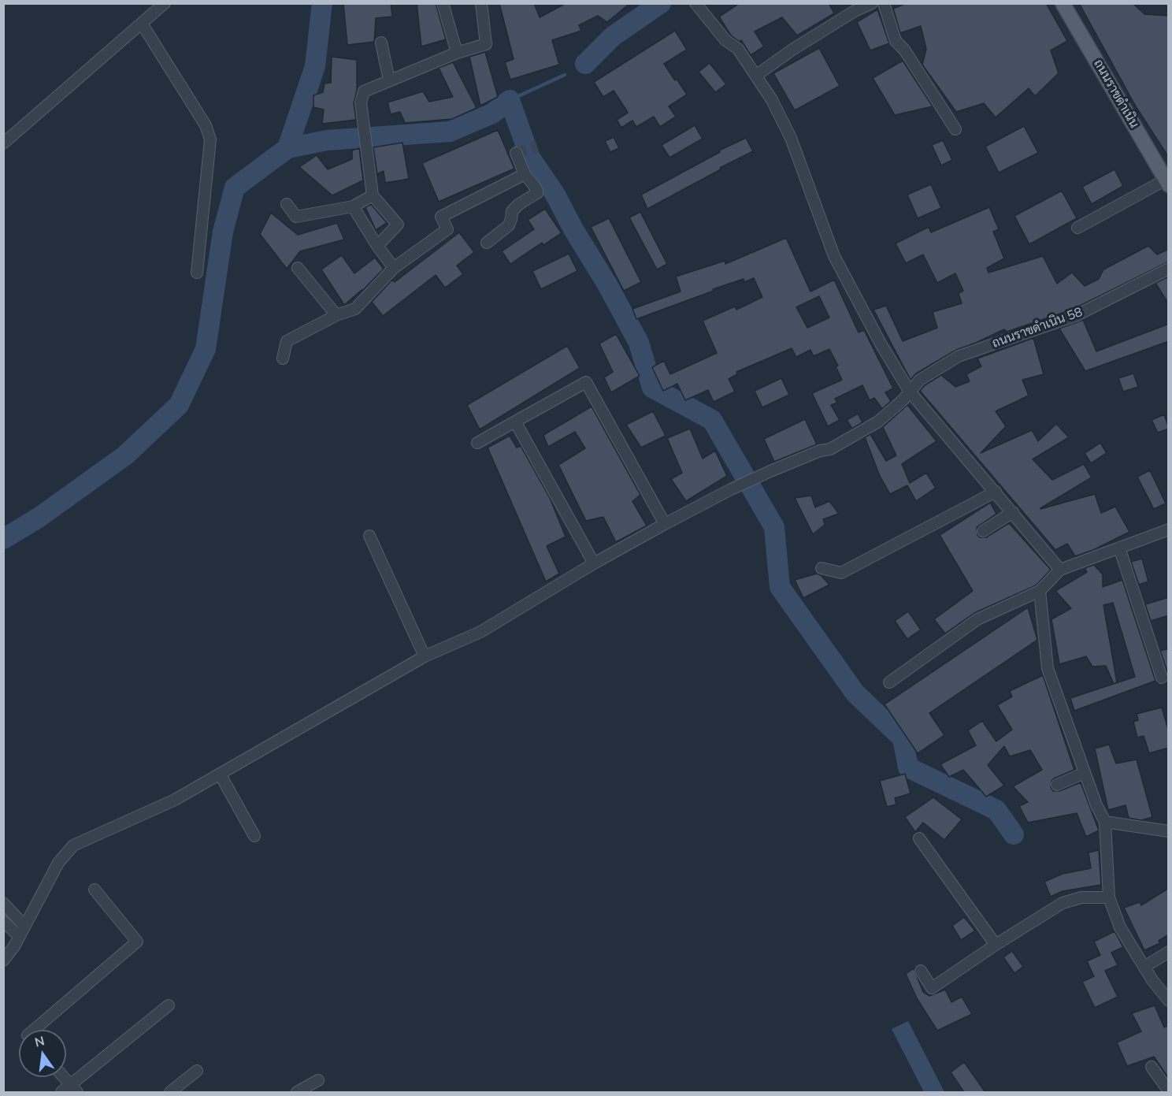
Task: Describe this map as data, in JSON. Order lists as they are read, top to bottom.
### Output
{
  "streets": {
    "main road": ["ถนนราขดำเนิน"],
    "street": ["ถนนราขดำเนิน 58"]
  },
  "north": "top"
}
